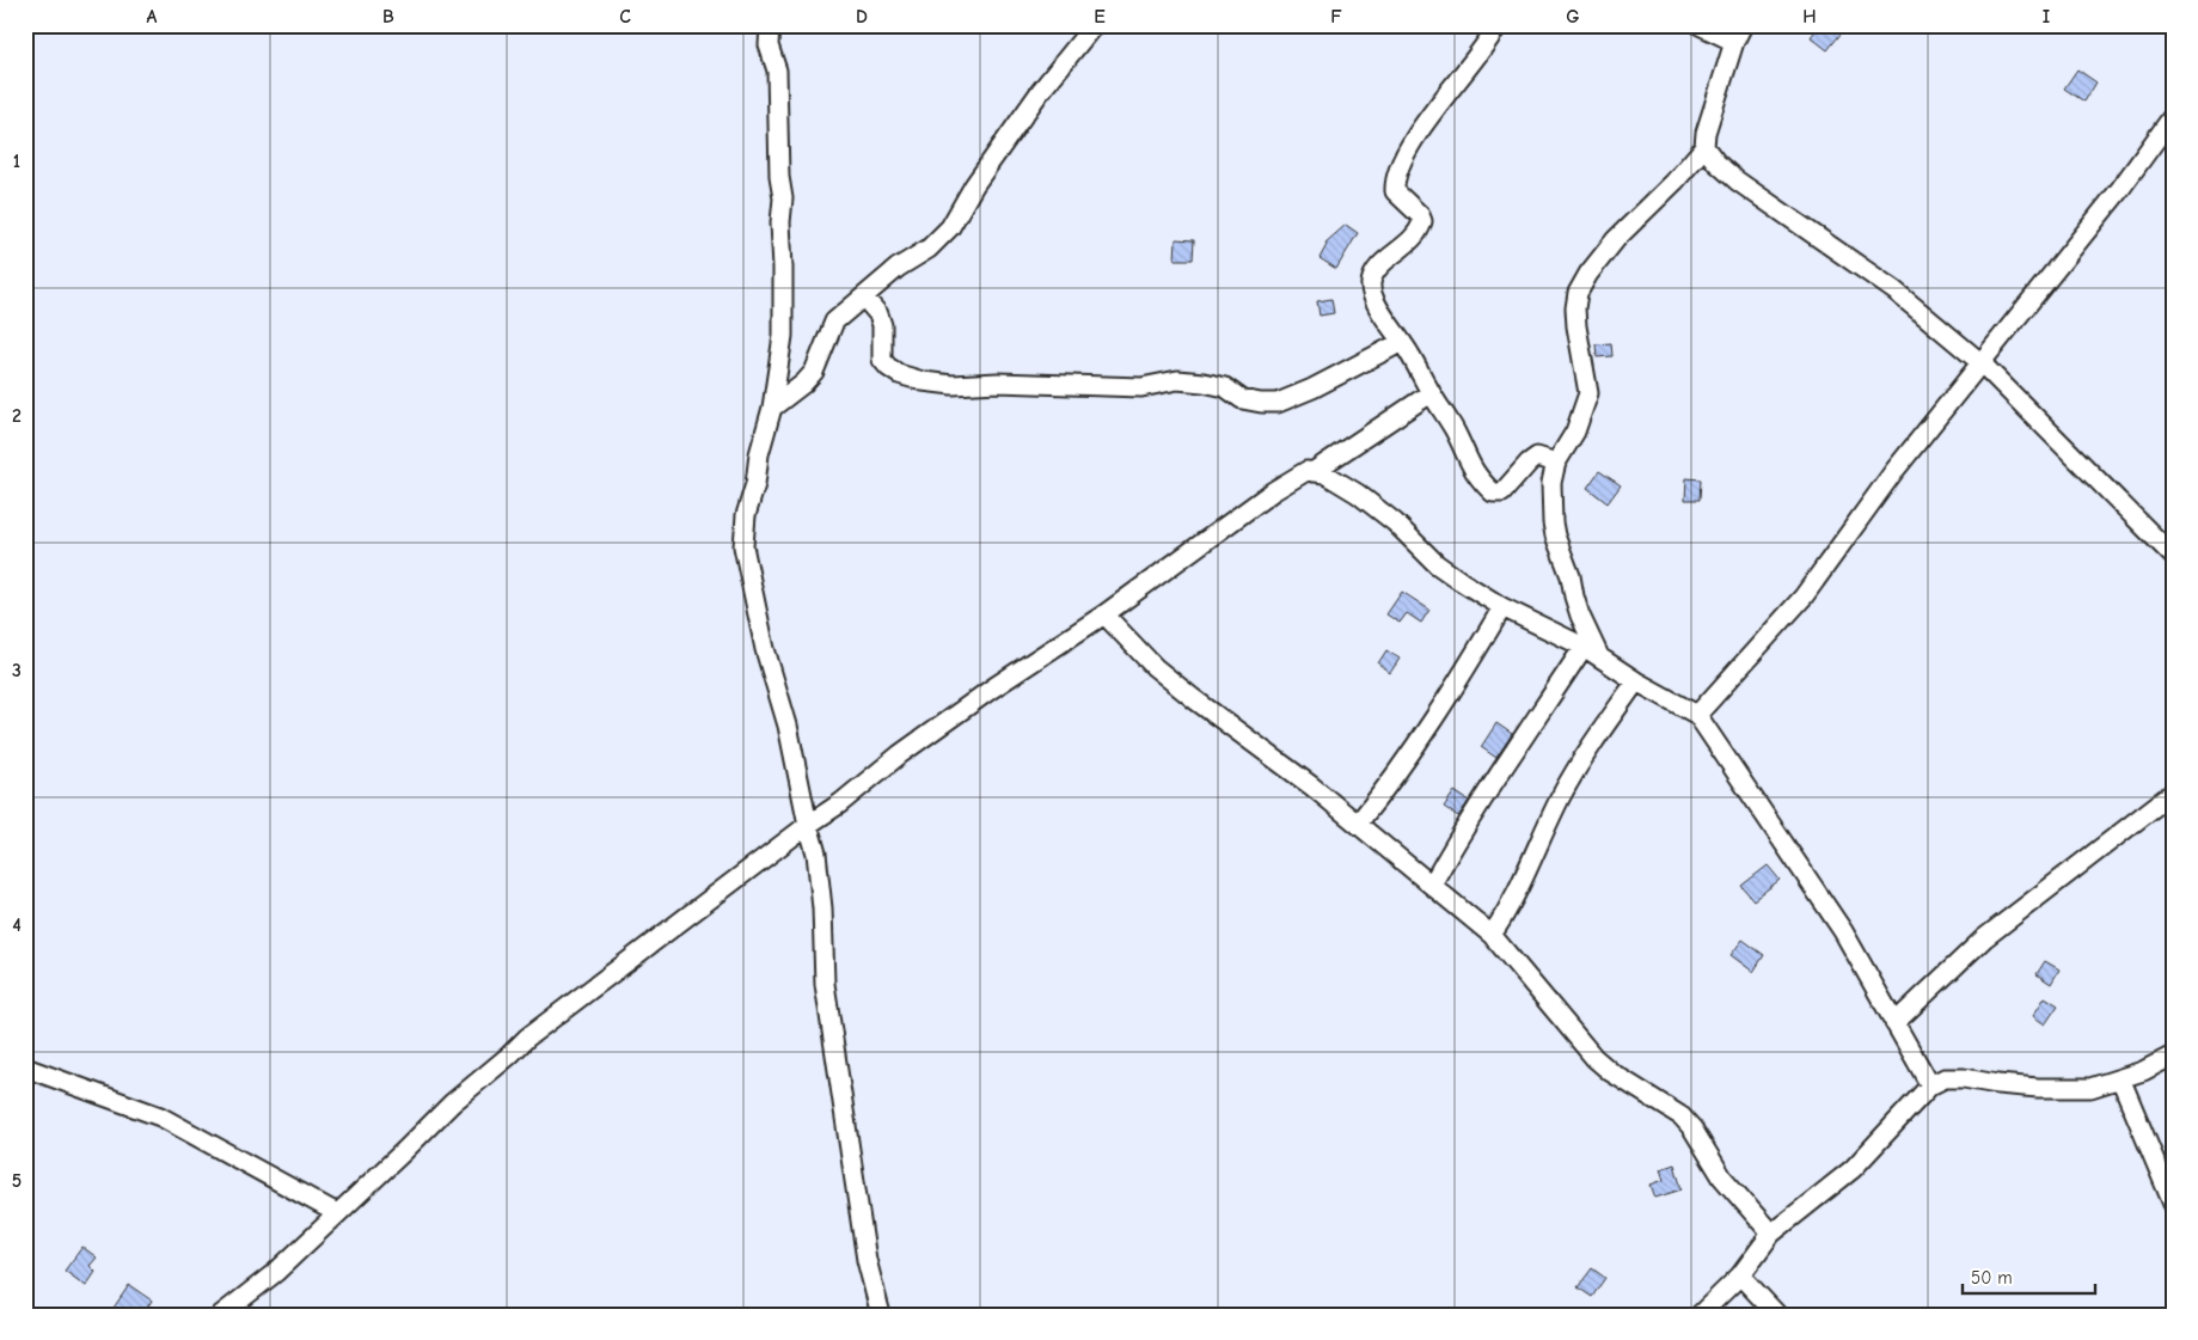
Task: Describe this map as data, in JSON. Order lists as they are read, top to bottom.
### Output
{
  "scale_bar": "50 m",
  "grid": {
    "columns": [
      "A",
      "B",
      "C",
      "D",
      "E",
      "F",
      "G",
      "H",
      "I"
    ],
    "rows": [
      "1",
      "2",
      "3",
      "4",
      "5"
    ]
  }
}
